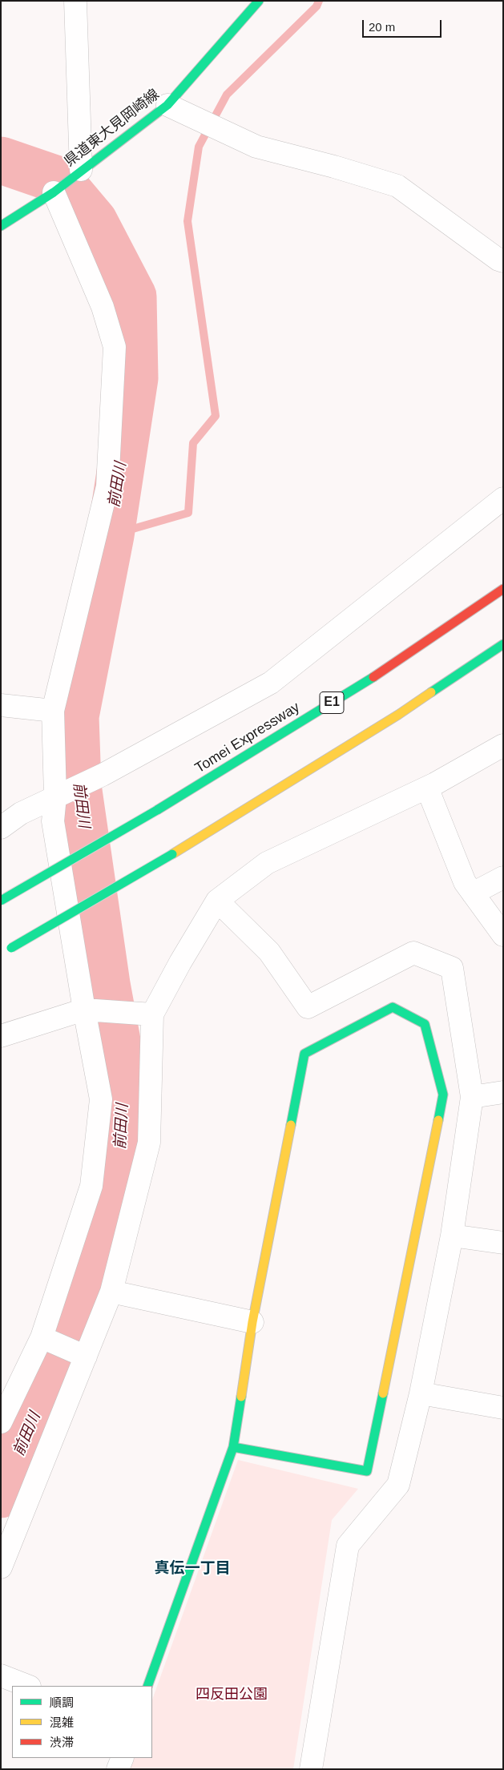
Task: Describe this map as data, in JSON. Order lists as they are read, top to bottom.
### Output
{
  "streets": {
    "main road": ["県道東大見岡崎線", "E1", "Tomei Expressway"]
  },
  "districts": ["真伝一丁目"],
  "water": ["前田川"],
  "parks": ["四反田公園"],
  "legend": ["順調", "混雑", "渋滞"],
  "scale_bar": "20 m"
}
